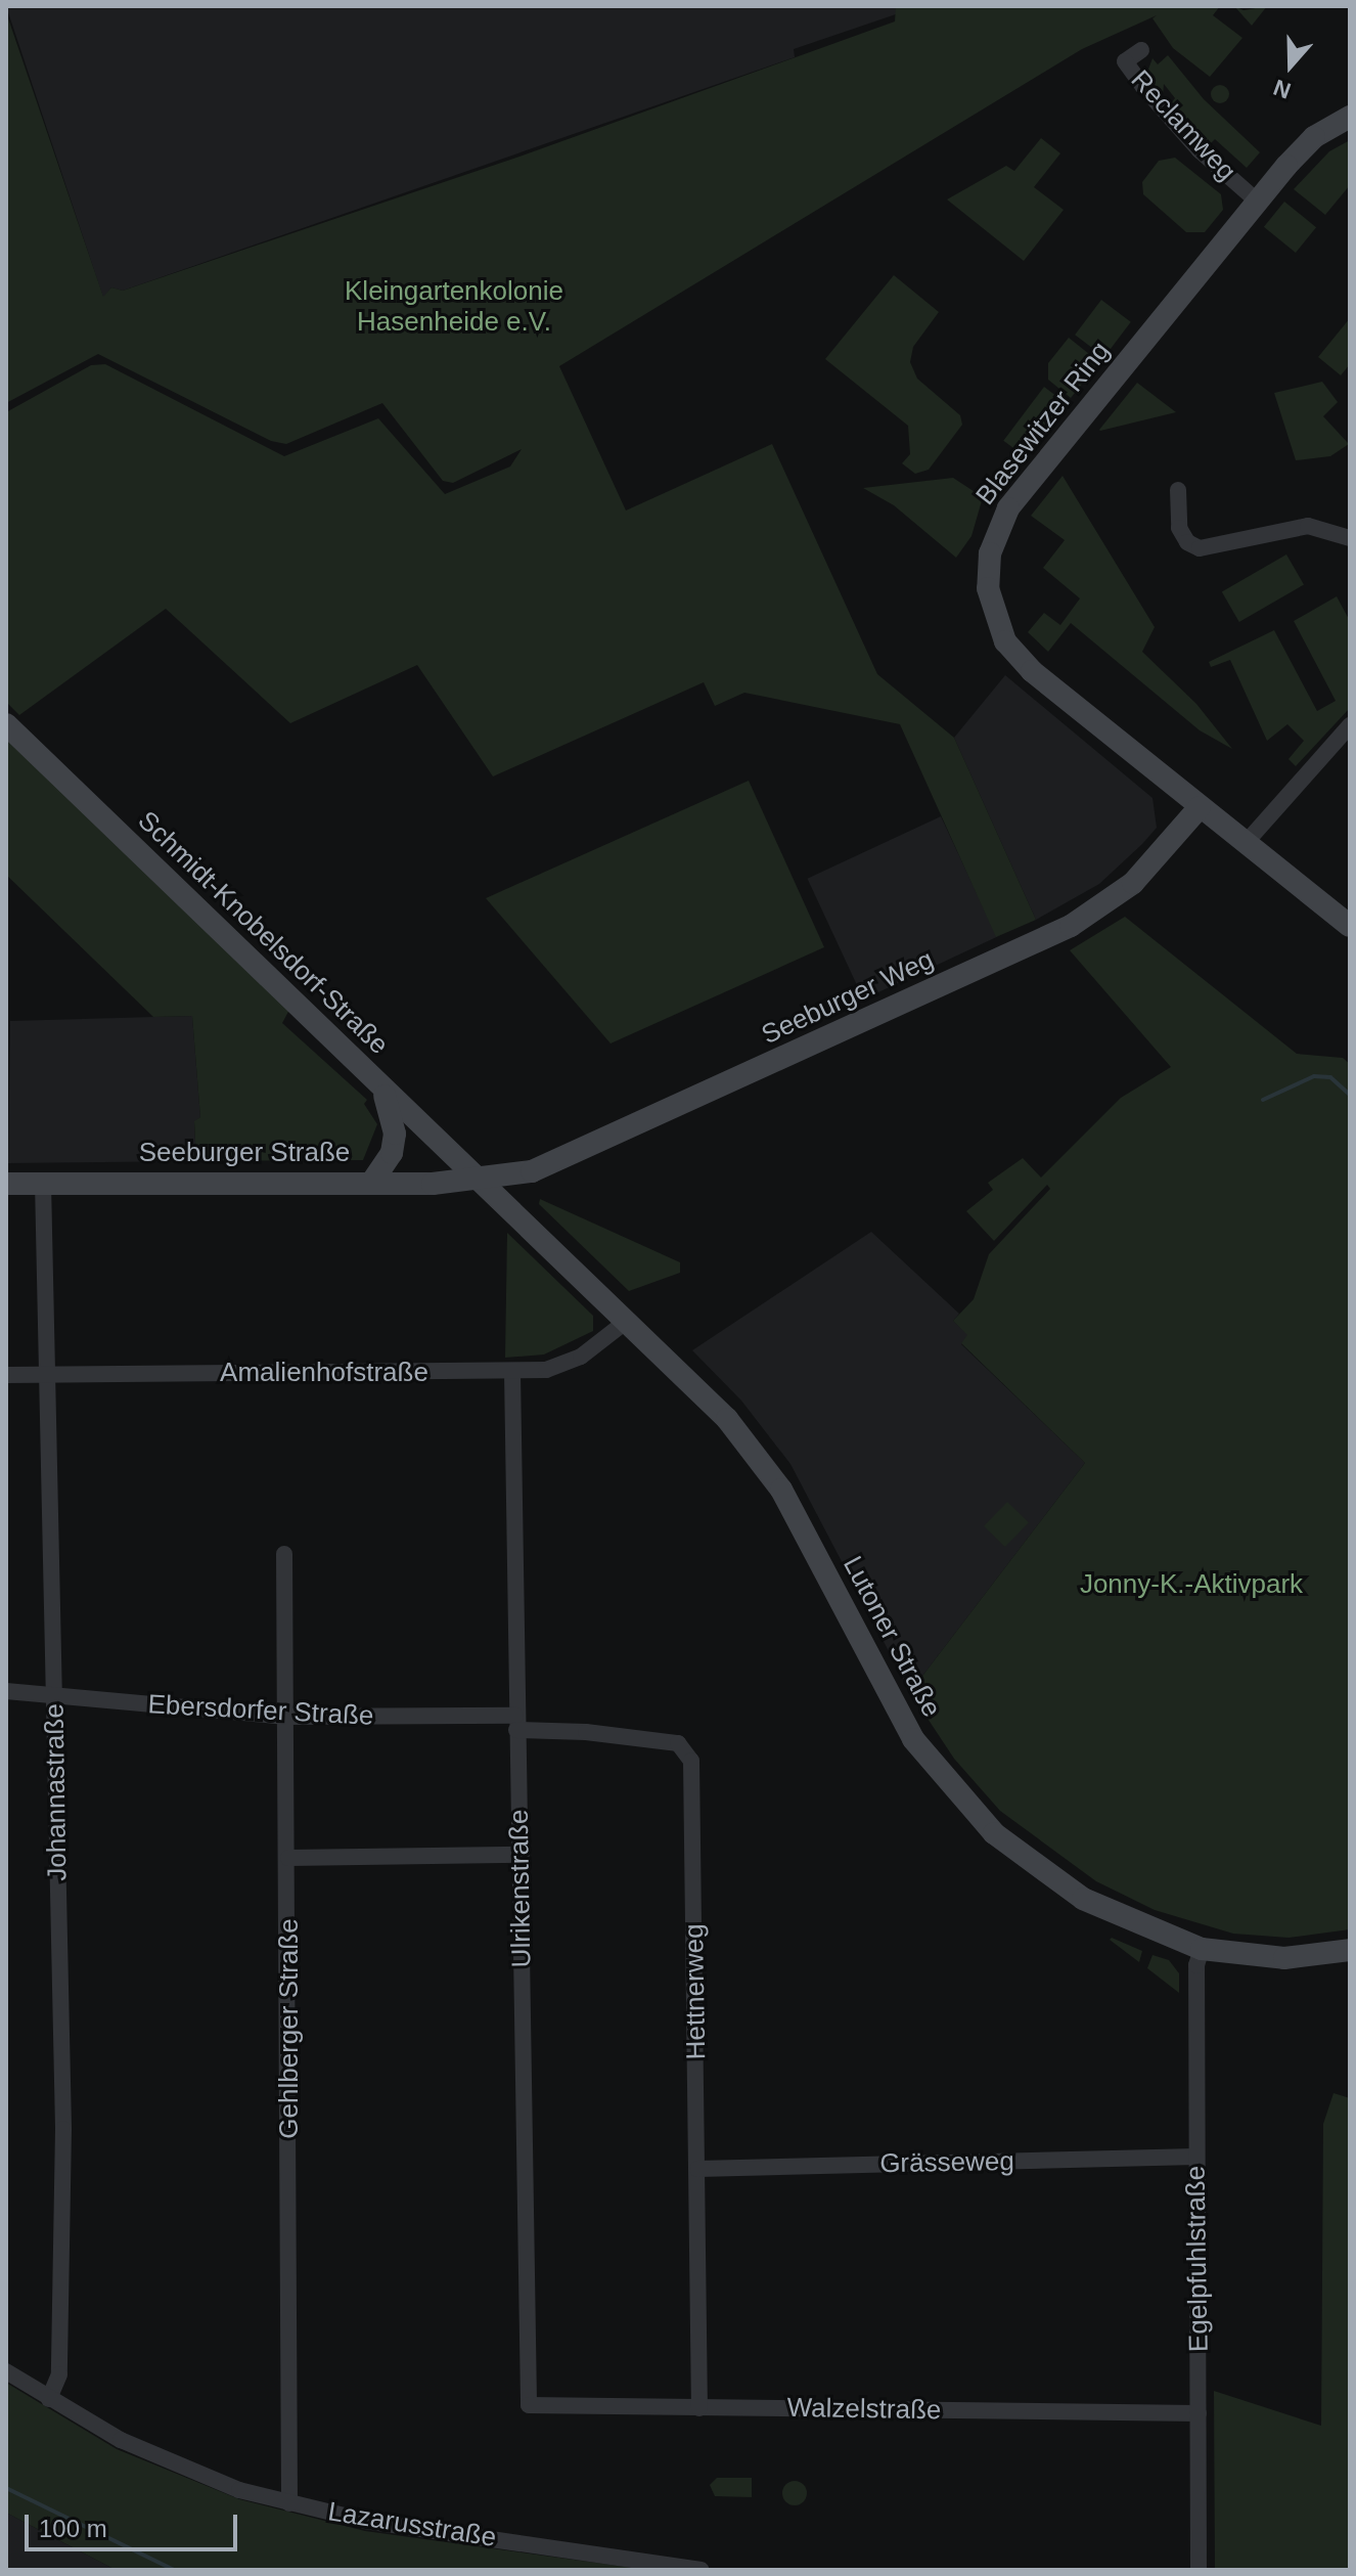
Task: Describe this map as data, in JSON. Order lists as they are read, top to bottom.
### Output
{
  "streets": {
    "street": [
      "Reclamweg",
      "Blasewitzer Ring",
      "Schmidt-Knobelsdorf-Straße",
      "Seeburger Weg",
      "Seeburger Straße",
      "Amalienhofstraße",
      "Lutoner Straße",
      "Ebersdorfer Straße",
      "Johannastraße",
      "Ulrikenstraße",
      "Hettnerweg",
      "Gehlberger Straße",
      "Grässeweg",
      "Egelpfuhlstraße",
      "Walzelstraße",
      "Lazarusstraße"
    ]
  },
  "crossings": [
    ["Reclamweg", "Blasewitzer Ring"],
    ["Blasewitzer Ring", "Seeburger Weg"],
    ["Schmidt-Knobelsdorf-Straße", "Seeburger Weg"],
    ["Schmidt-Knobelsdorf-Straße", "Seeburger Straße"],
    ["Schmidt-Knobelsdorf-Straße", "Lutoner Straße"],
    ["Seeburger Weg", "Seeburger Straße"],
    ["Seeburger Weg", "Lutoner Straße"],
    ["Seeburger Straße", "Lutoner Straße"],
    ["Seeburger Straße", "Johannastraße"],
    ["Amalienhofstraße", "Lutoner Straße"],
    ["Amalienhofstraße", "Johannastraße"],
    ["Amalienhofstraße", "Ulrikenstraße"],
    ["Lutoner Straße", "Egelpfuhlstraße"],
    ["Ebersdorfer Straße", "Johannastraße"],
    ["Ebersdorfer Straße", "Ulrikenstraße"],
    ["Ebersdorfer Straße", "Hettnerweg"],
    ["Ebersdorfer Straße", "Gehlberger Straße"],
    ["Johannastraße", "Lazarusstraße"],
    ["Ulrikenstraße", "Hettnerweg"],
    ["Ulrikenstraße", "Walzelstraße"],
    ["Hettnerweg", "Grässeweg"],
    ["Hettnerweg", "Walzelstraße"],
    ["Gehlberger Straße", "Lazarusstraße"],
    ["Grässeweg", "Egelpfuhlstraße"],
    ["Egelpfuhlstraße", "Walzelstraße"]
  ],
  "parks": ["Kleingartenkolonie Hasenheide e.V.", "Jonny-K.-Aktivpark"],
  "scale_bar": "100 m",
  "north": "bottom"
}
